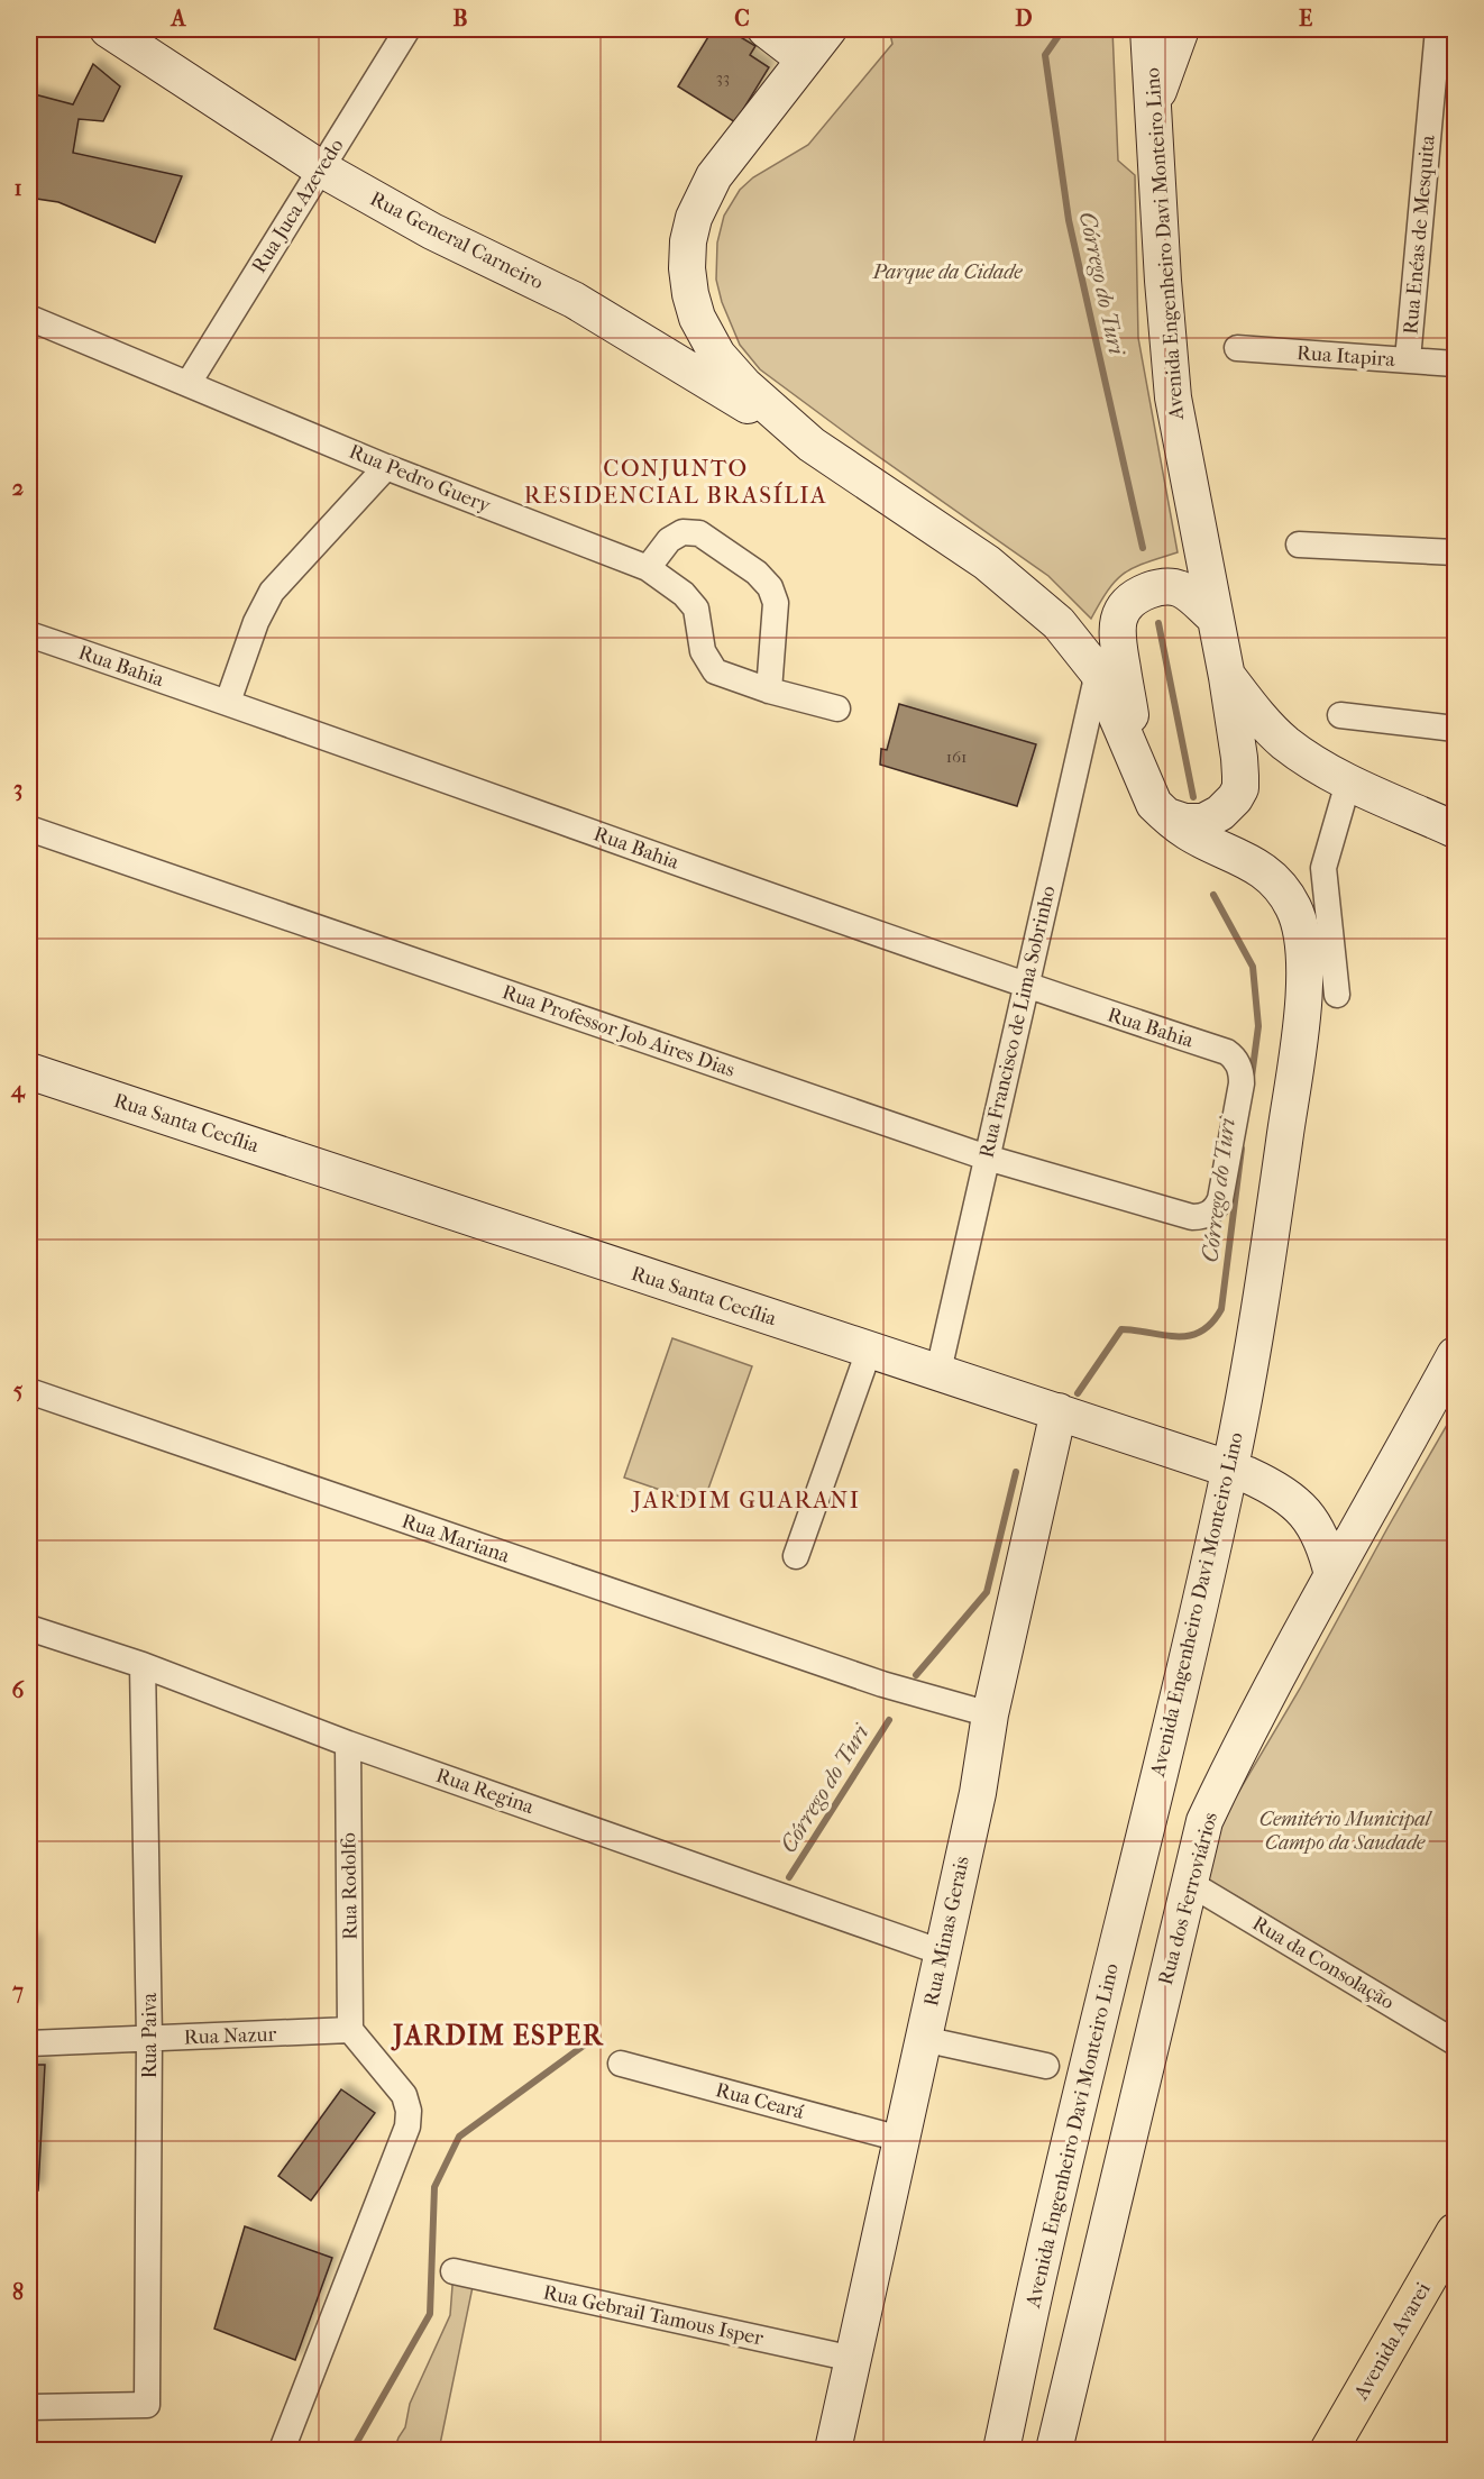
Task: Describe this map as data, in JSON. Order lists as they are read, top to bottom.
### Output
{
  "streets": {
    "main road": [
      "Rua General Carneiro",
      "Avenida Engenheiro Davi Monteiro Lino",
      "Rua Santa Cecília",
      "Rua dos Ferroviários",
      "Rua Minas Gerais",
      "Avenida Avarei"
    ],
    "street": [
      "Rua Juca Azevedo",
      "Rua Enéas de Mesquita",
      "Rua Itapira",
      "Rua Pedro Guery",
      "Rua Bahia",
      "Rua Francisco de Lima Sobrinho",
      "Rua Professor Job Aires Dias",
      "Rua Mariana",
      "Rua Regina",
      "Rua Rodolfo",
      "Rua da Consolação",
      "Rua Paiva",
      "Rua Nazur",
      "Rua Ceará",
      "Rua Gebrail Tamous Isper"
    ]
  },
  "crossings": [
    ["Rua Juca Azevedo", "Rua General Carneiro"],
    ["Rua Juca Azevedo", "Rua Pedro Guery"],
    ["Rua Enéas de Mesquita", "Rua Itapira"],
    ["Rua General Carneiro", "Avenida Engenheiro Davi Monteiro Lino"],
    ["Avenida Engenheiro Davi Monteiro Lino", "Rua Francisco de Lima Sobrinho"],
    ["Avenida Engenheiro Davi Monteiro Lino", "Rua Santa Cecília"],
    ["Rua Bahia", "Rua Francisco de Lima Sobrinho"],
    ["Rua Bahia", "Rua Professor Job Aires Dias"],
    ["Rua Francisco de Lima Sobrinho", "Rua Professor Job Aires Dias"],
    ["Rua Francisco de Lima Sobrinho", "Rua Santa Cecília"],
    ["Rua Santa Cecília", "Rua dos Ferroviários"],
    ["Rua Santa Cecília", "Rua Minas Gerais"],
    ["Rua Mariana", "Rua Minas Gerais"],
    ["Rua Regina", "Rua Rodolfo"],
    ["Rua Regina", "Rua Minas Gerais"],
    ["Rua Regina", "Rua Paiva"],
    ["Rua Rodolfo", "Rua Nazur"],
    ["Rua dos Ferroviários", "Rua da Consolação"],
    ["Rua Minas Gerais", "Rua Ceará"],
    ["Rua Minas Gerais", "Rua Gebrail Tamous Isper"],
    ["Rua Paiva", "Rua Nazur"]
  ],
  "districts": ["CONJUNTO RESIDENCIAL BRASÍLIA", "JARDIM GUARANI", "JARDIM ESPER"],
  "water": ["Córrego do Turi"],
  "parks": ["Parque da Cidade", "Cemitério Municipal Campo da Saudade"],
  "house_numbers": ["33", "161"],
  "grid": {
    "columns": [
      "A",
      "B",
      "C",
      "D",
      "E"
    ],
    "rows": [
      "1",
      "2",
      "3",
      "4",
      "5",
      "6",
      "7",
      "8"
    ]
  }
}
